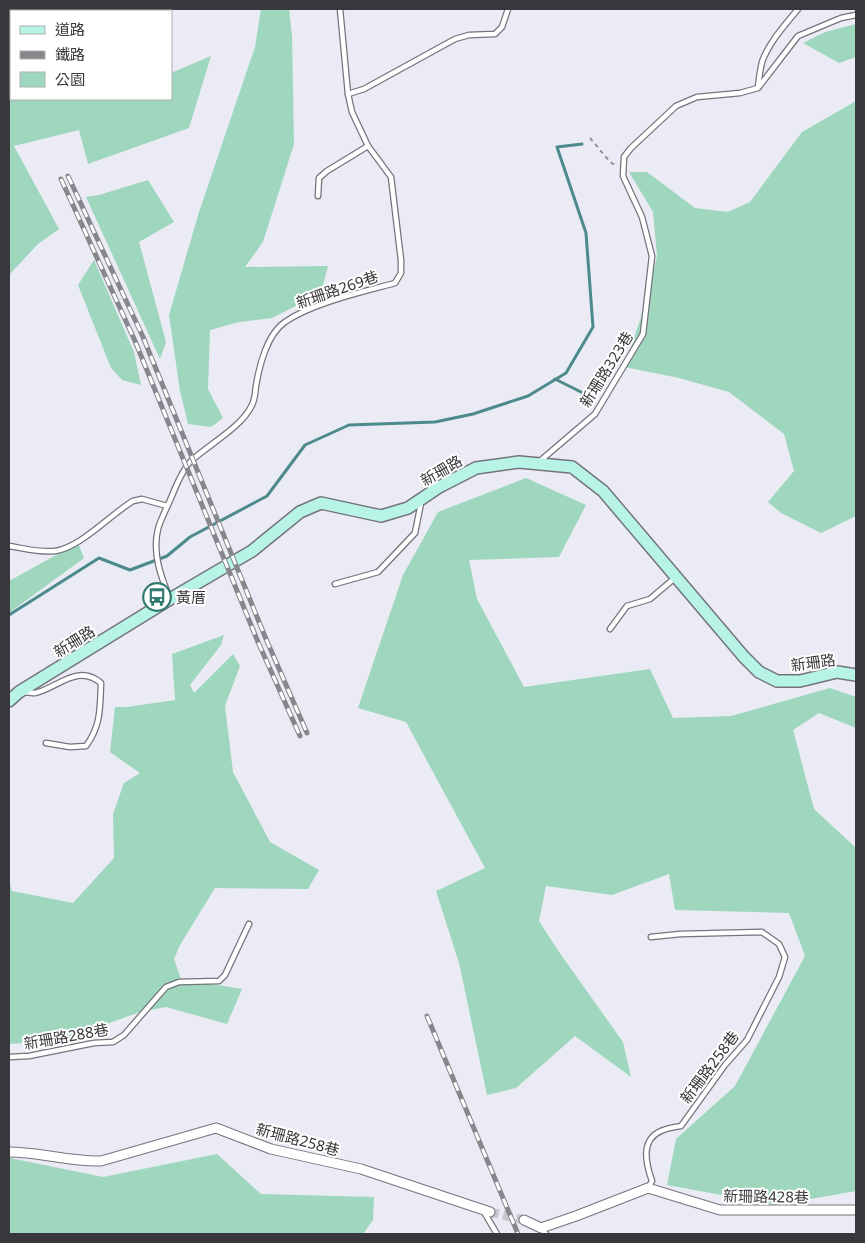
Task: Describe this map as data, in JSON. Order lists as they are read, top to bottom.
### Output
{
  "streets": {
    "street": ["新珊路", "新珊路258巷", "新珊路428巷"],
    "lane": ["新珊路269巷", "新珊路323巷", "新珊路288巷"]
  },
  "crossings": [
    ["新珊路269巷", "新珊路"],
    ["新珊路323巷", "新珊路"],
    ["新珊路258巷", "新珊路428巷"]
  ],
  "places": {
    "bus stop": ["黃厝"]
  },
  "legend": ["道路", "鐵路", "公園"]
}
